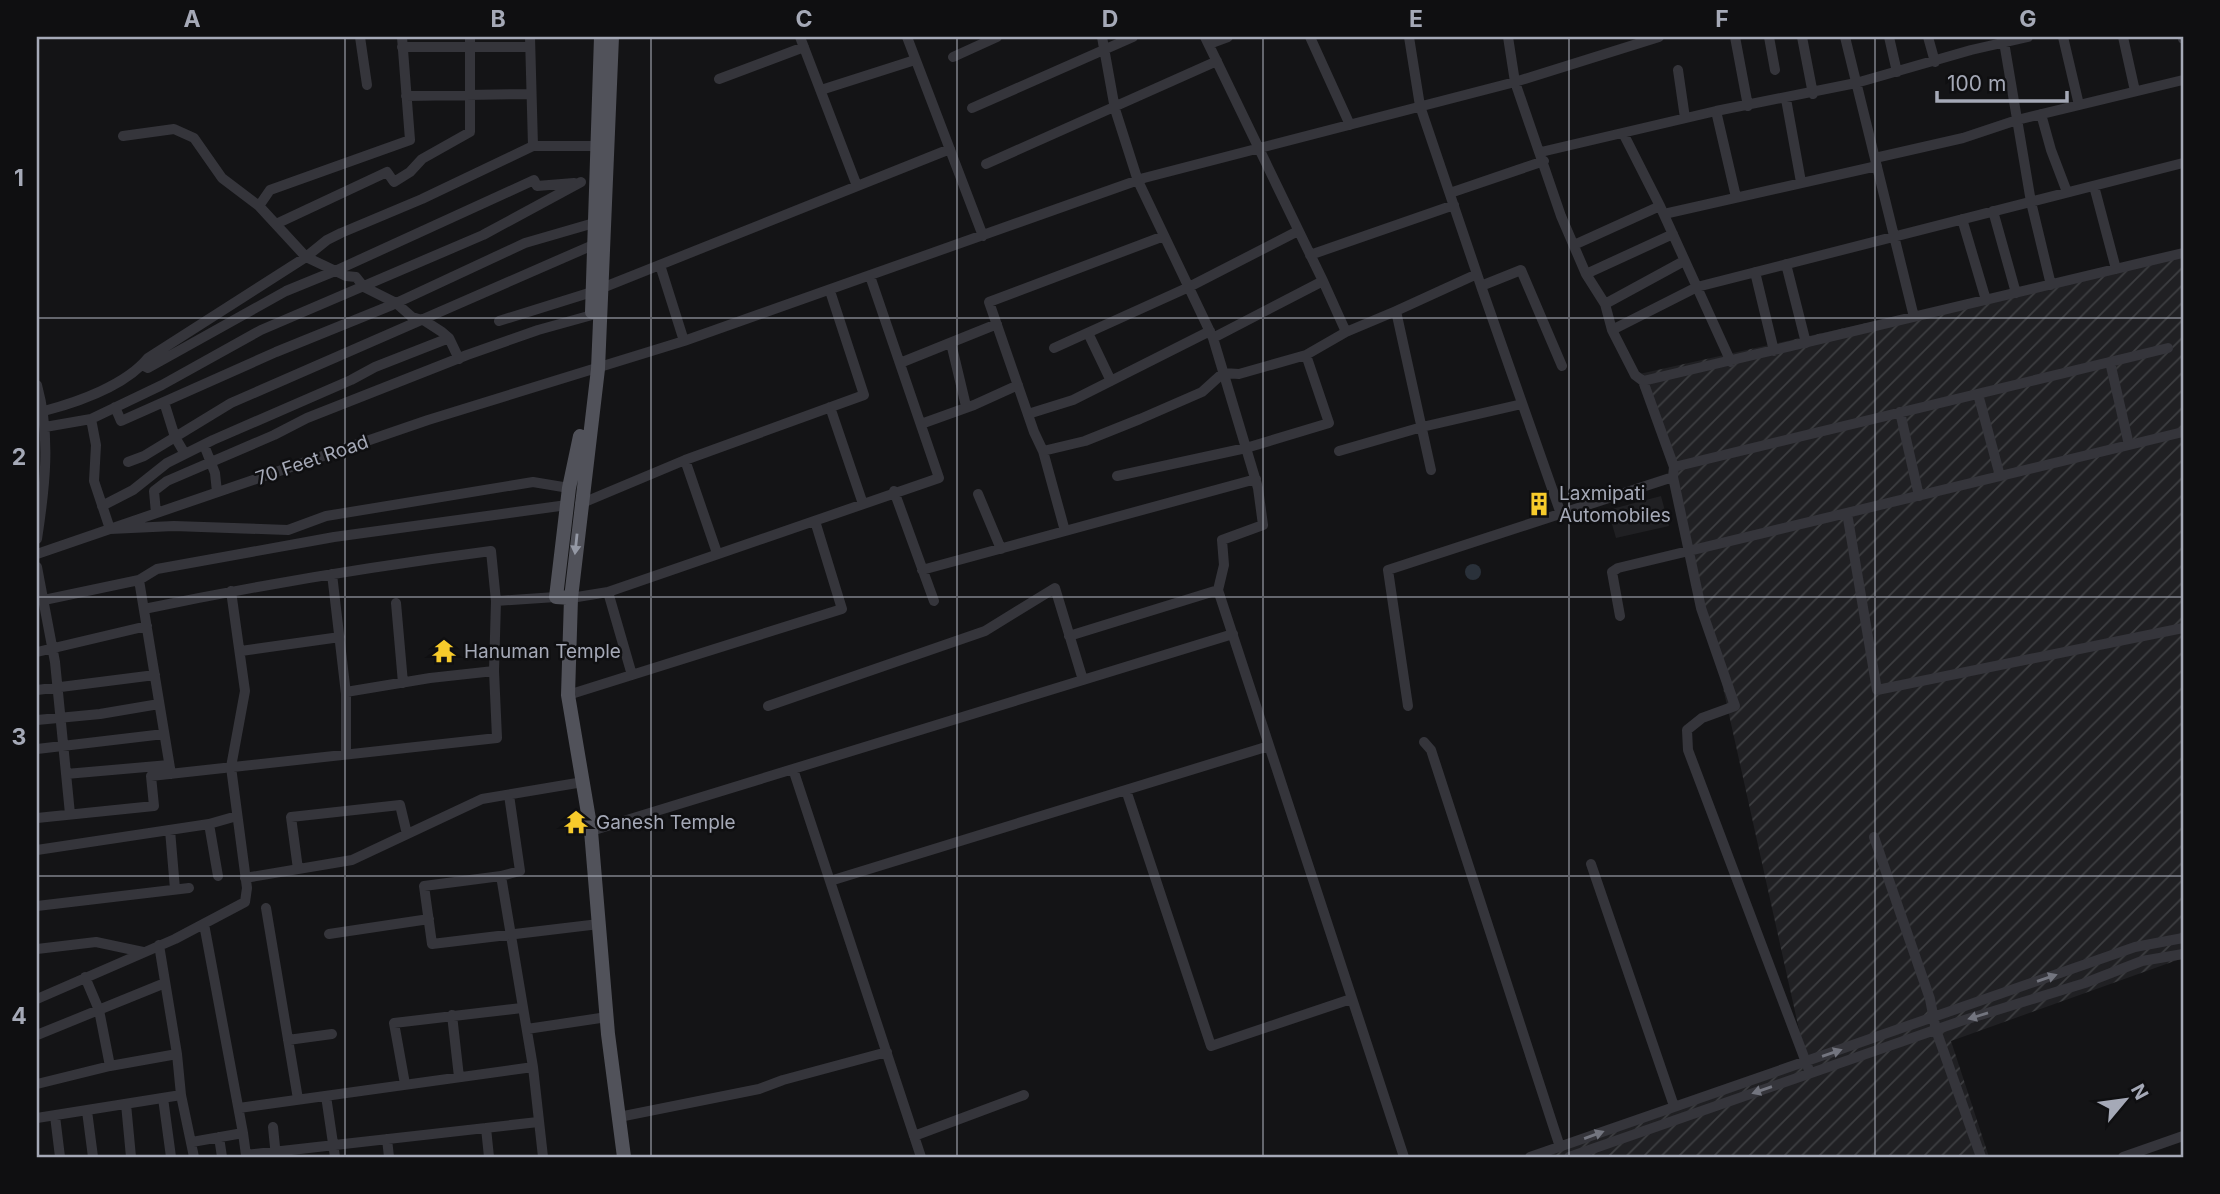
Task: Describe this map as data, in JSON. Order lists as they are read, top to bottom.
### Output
{
  "streets": {
    "street": ["70 Feet Road"]
  },
  "places": {
    "building": ["Laxmipati Automobiles"],
    "temple": ["Hanuman Temple", "Ganesh Temple"]
  },
  "scale_bar": "100 m",
  "north": "top right",
  "grid": {
    "columns": [
      "A",
      "B",
      "C",
      "D",
      "E",
      "F",
      "G"
    ],
    "rows": [
      "1",
      "2",
      "3",
      "4"
    ]
  }
}
